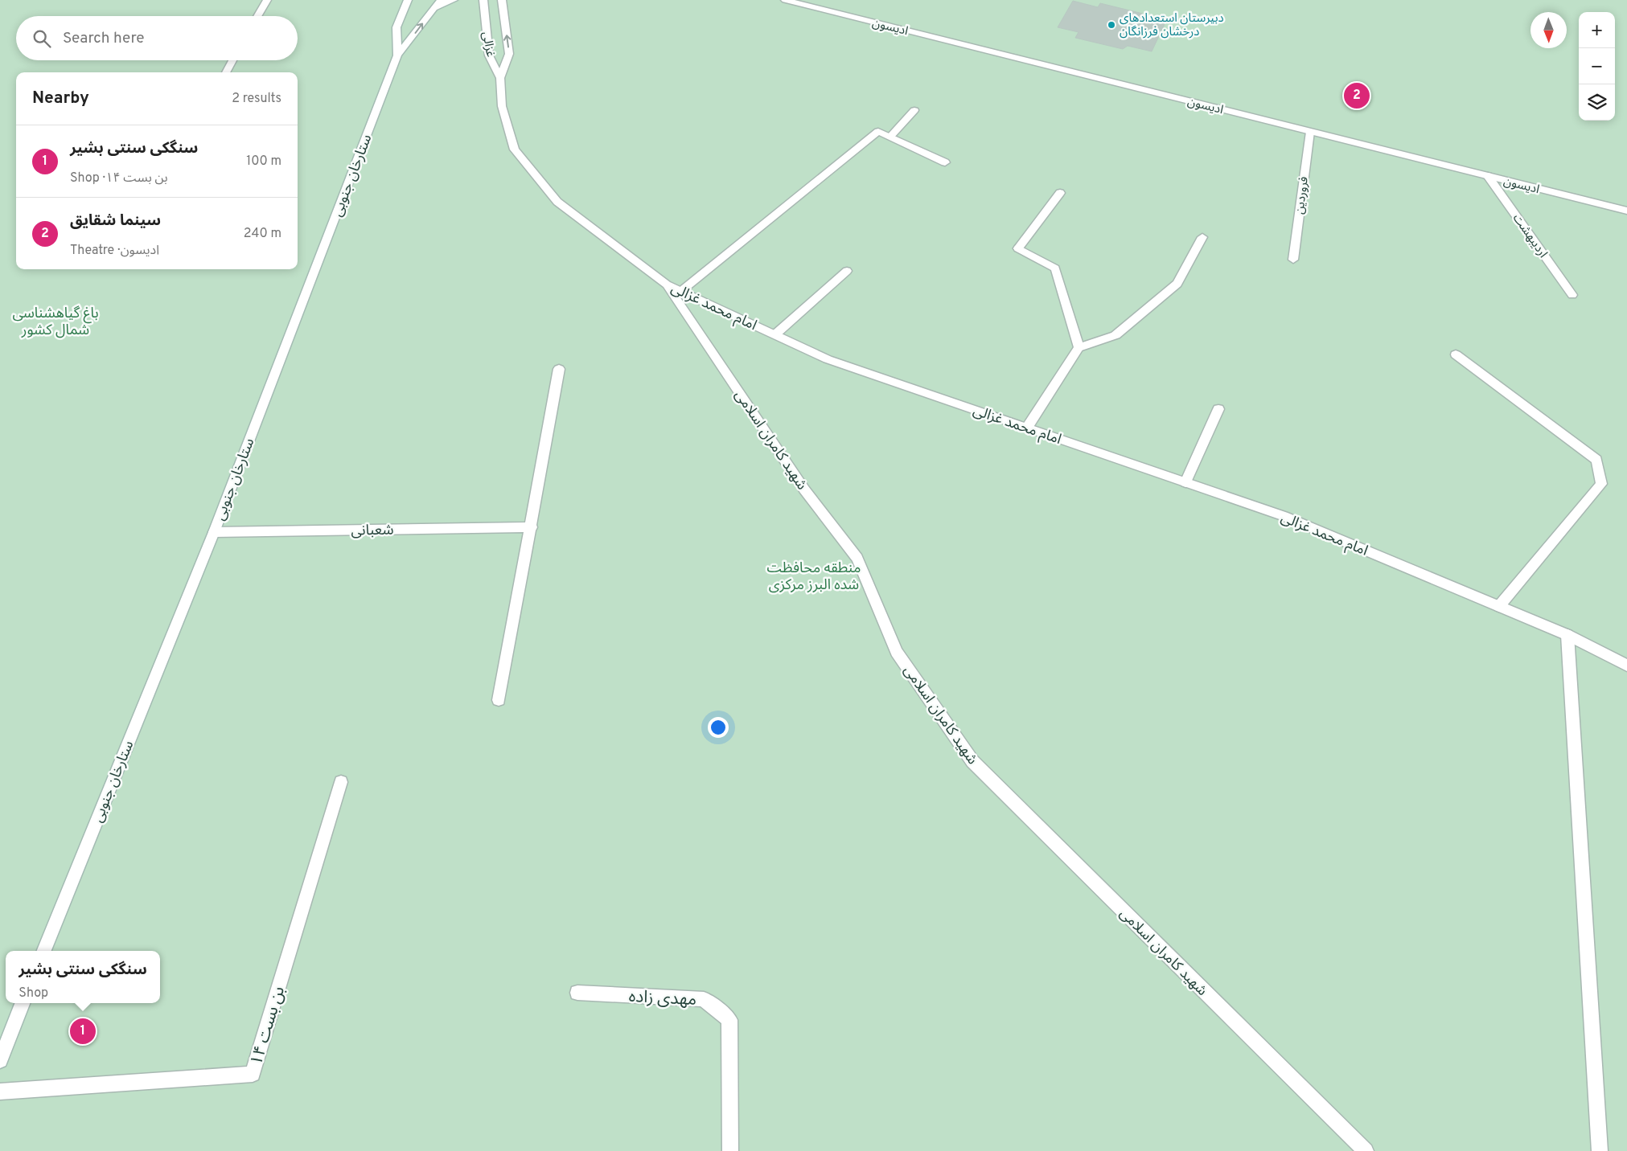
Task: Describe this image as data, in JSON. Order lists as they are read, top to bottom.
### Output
{
  "streets": {
    "street": [
      "ادیسون",
      "غزالی",
      "ستارخان جنوبی",
      "فروردین",
      "اردیبهشت",
      "امام محمد غزالی",
      "شهید کامران اسلامی",
      "شعبانی",
      "مهدی زاده",
      "بن بست ۱۴"
    ]
  },
  "crossings": [
    ["ادیسون", "فروردین"],
    ["ادیسون", "اردیبهشت"],
    ["غزالی", "امام محمد غزالی"],
    ["ستارخان جنوبی", "شعبانی"],
    ["امام محمد غزالی", "شهید کامران اسلامی"]
  ],
  "parks": ["باغ گیاهشناسی شمال کشور", "منطقه محافظت شده البرز مرکزی"],
  "places": ["دبیرستان استعدادهای درخشان فرزانگان"],
  "north": "bottom",
  "page": {
    "map_buttons": ["+", "−"],
    "search": "Search here",
    "heading": ["Nearby", "2 results"],
    "pins": ["2", "1"],
    "list": [
      {
        "mark": "1",
        "name": "سنگکی سنتی بشیر",
        "note": "Shop · بن بست ۱۴",
        "value": "100 m"
      },
      {
        "mark": "2",
        "name": "سینما شقایق",
        "note": "Theatre · ادیسون",
        "value": "240 m"
      }
    ],
    "popup": ["سنگکی سنتی بشیر", "Shop"]
  }
}
